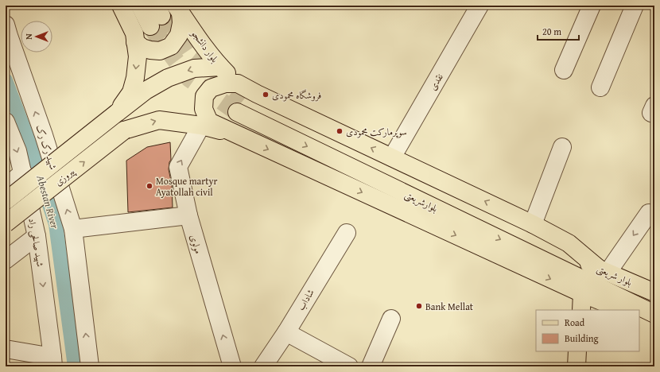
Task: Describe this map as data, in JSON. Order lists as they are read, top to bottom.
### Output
{
  "streets": {
    "main road": [
      "بلوار دانشجو",
      "پیروزی",
      "بلوارشریعتی",
      "بلوار شریعتی"
    ],
    "street": [
      "نقدی",
      "شهید رک رک",
      "شهید صالحی راد",
      "مولوی",
      "شاداب"
    ]
  },
  "crossings": [
    ["بلوار دانشجو", "پیروزی"],
    ["پیروزی", "مولوی"],
    ["بلوارشریعتی", "بلوار شریعتی"]
  ],
  "one_way": ["شهید رک رک", "شهید صالحی راد", "مولوی"],
  "water": ["Abestan River"],
  "places": [
    "فروشگاه محمودی",
    "سوپرمارکت محمودی",
    "Mosque martyr Ayatollah civil",
    "Bank Mellat"
  ],
  "legend": ["Road", "Building"],
  "scale_bar": "20 m",
  "north": "left"
}
